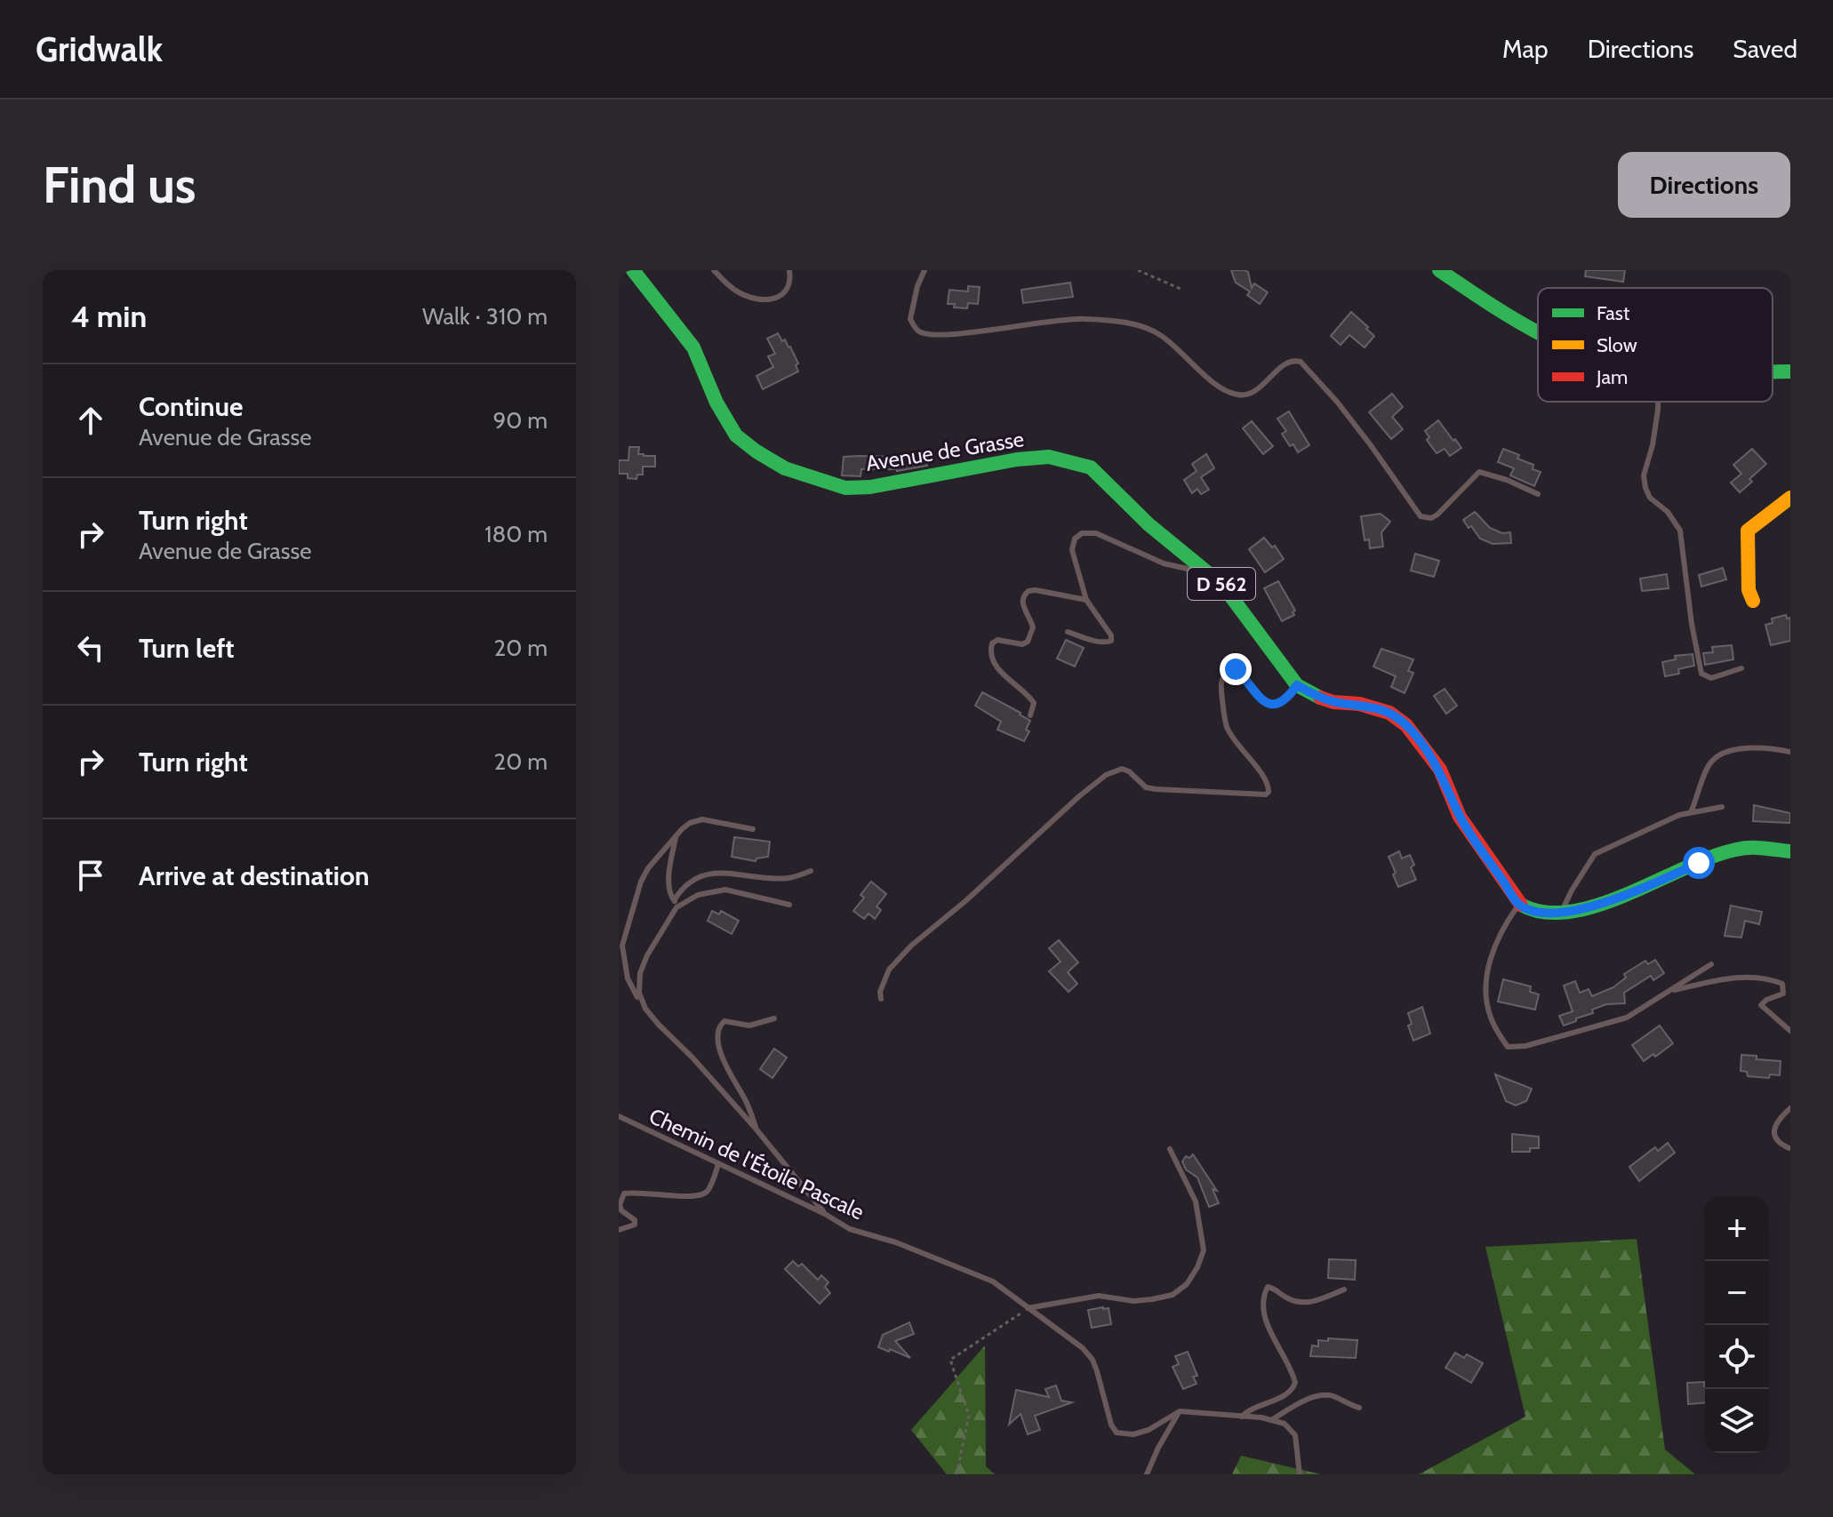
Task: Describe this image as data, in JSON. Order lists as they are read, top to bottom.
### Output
{
  "streets": {
    "main road": ["Avenue de Grasse", "D 562"],
    "lane": ["Chemin de l'Étoile Pascale"]
  },
  "legend": ["Fast", "Slow", "Jam"],
  "page": {
    "header": "Gridwalk",
    "nav": ["Map", "Directions", "Saved"],
    "buttons": "Directions",
    "title": "Find us",
    "heading": ["4 min", "Walk · 310 m"],
    "list": [
      ["Continue", "Avenue de Grasse", "90 m"],
      ["Turn right", "Avenue de Grasse", "180 m"],
      ["Turn left", "20 m"],
      ["Turn right", "20 m"],
      "Arrive at destination"
    ],
    "map_buttons": ["+", "−"]
  }
}
